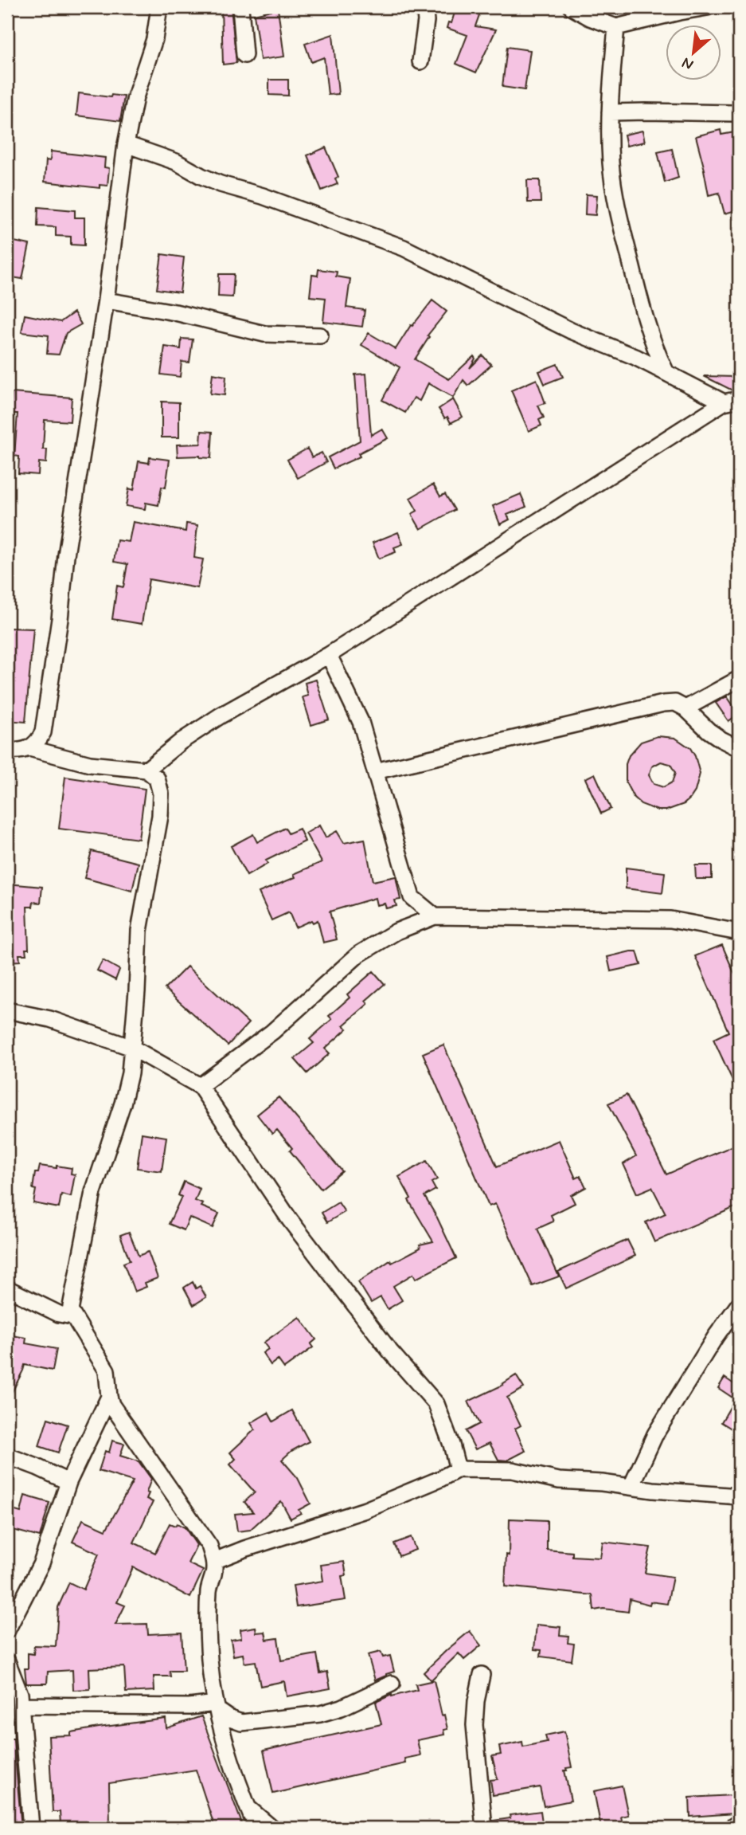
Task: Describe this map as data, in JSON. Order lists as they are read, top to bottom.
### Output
{
  "north": "bottom left"
}
